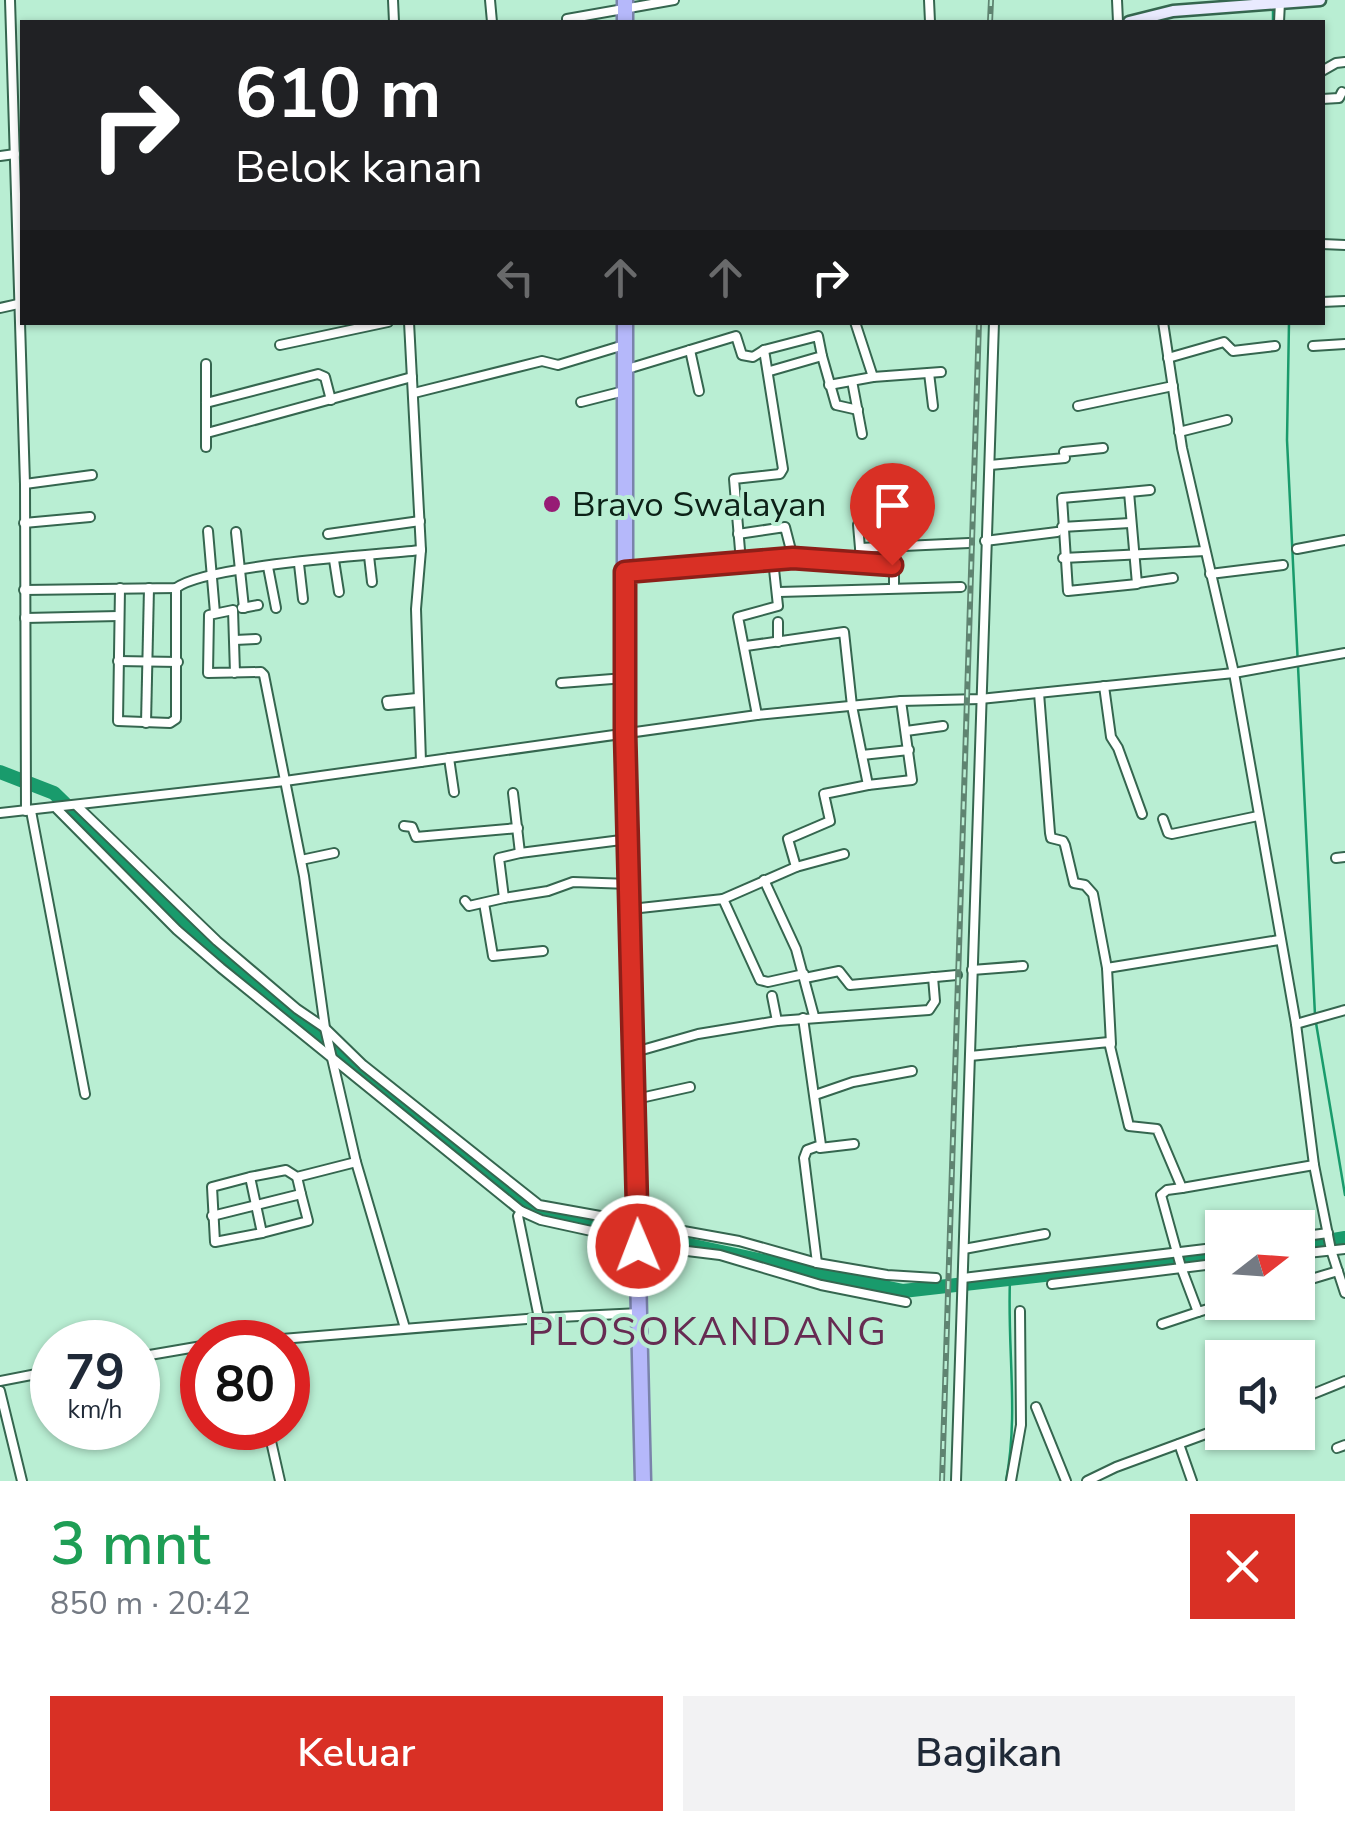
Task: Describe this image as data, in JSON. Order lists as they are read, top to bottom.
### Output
{
  "districts": ["PLOSOKANDANG"],
  "places": ["Bravo Swalayan"],
  "north": "right",
  "page": {
    "turn": ["610 m", "Belok kanan"],
    "speed": "79 km/h",
    "limit": "80",
    "heading": ["3 mnt", "850 m · 20:42"],
    "buttons": ["Keluar", "Bagikan"]
  }
}
